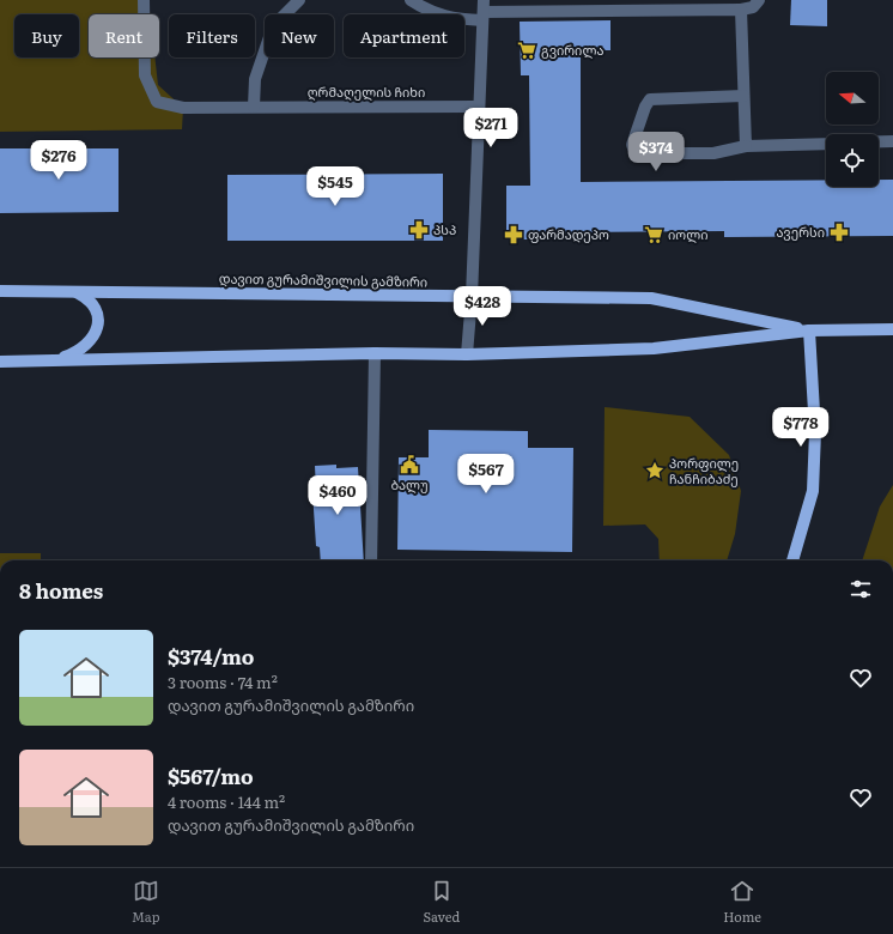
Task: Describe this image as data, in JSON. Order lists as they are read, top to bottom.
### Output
{
  "streets": {
    "main road": ["დავით გურამიშვილის გამზირი"],
    "street": ["ღრმაღელის ჩიხი"]
  },
  "places": {
    "supermarket": ["გვირილა", "იოლი"],
    "pharmacy": ["პსპ", "ავერსი", "ფარმადეპო"],
    "public building": ["ბალუ"],
    "place": ["პორფილე ჩანჩიბაძე"]
  },
  "north": "left",
  "page": {
    "chip": [
      "Buy",
      "Rent",
      "Filters",
      "New",
      "Apartment"
    ],
    "price": [
      "$271",
      "$374",
      "$276",
      "$545",
      "$428",
      "$778",
      "$567",
      "$460"
    ],
    "heading": "8 homes",
    "list": [
      {
        "name": "$374/mo",
        "note": "3 rooms · 74 m² · დავით გურამიშვილის გამზირი"
      },
      {
        "name": "$567/mo",
        "note": "4 rooms · 144 m² · დავით გურამიშვილის გამზირი"
      }
    ],
    "tabs": ["Map", "Saved", "Home"]
  }
}
